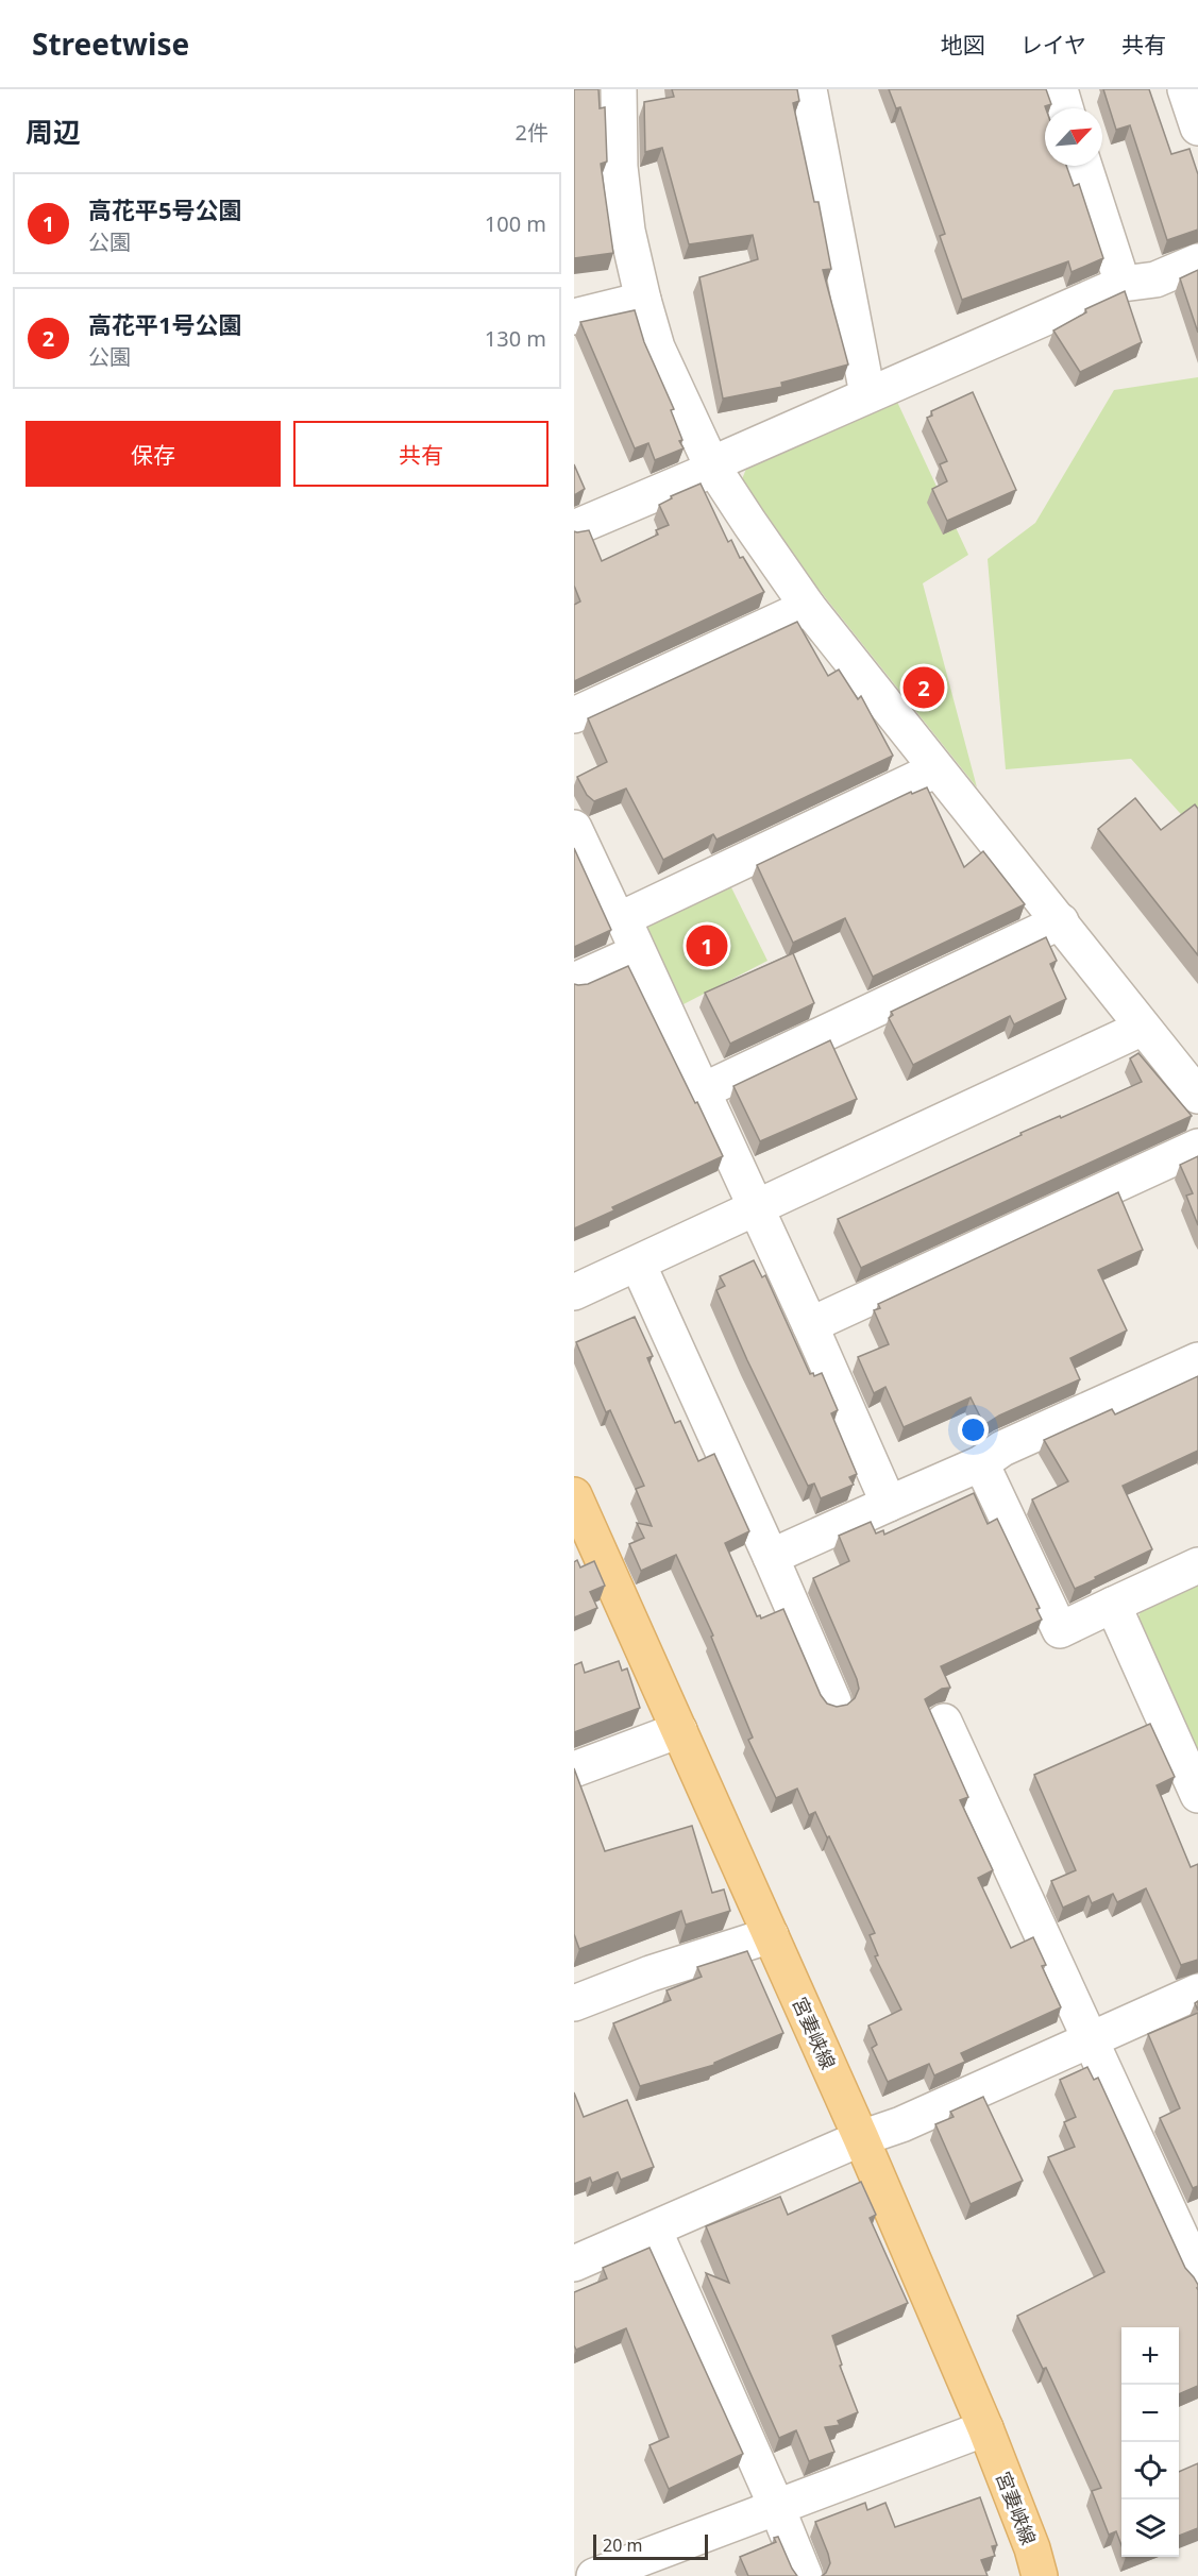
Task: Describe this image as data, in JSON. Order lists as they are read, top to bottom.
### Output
{
  "streets": {
    "main road": ["宮妻峡線"]
  },
  "scale_bar": "20 m",
  "north": "top right",
  "page": {
    "header": "Streetwise",
    "nav": ["地図", "レイヤ", "共有"],
    "heading": ["周辺", "2件"],
    "list": [
      {
        "mark": "1",
        "name": "高花平5号公園",
        "note": "公園",
        "value": "100 m"
      },
      {
        "mark": "2",
        "name": "高花平1号公園",
        "note": "公園",
        "value": "130 m"
      }
    ],
    "buttons": ["保存", "共有"],
    "pins": ["2", "1"],
    "map_buttons": ["+", "−"],
    "scale": "20 m"
  }
}
